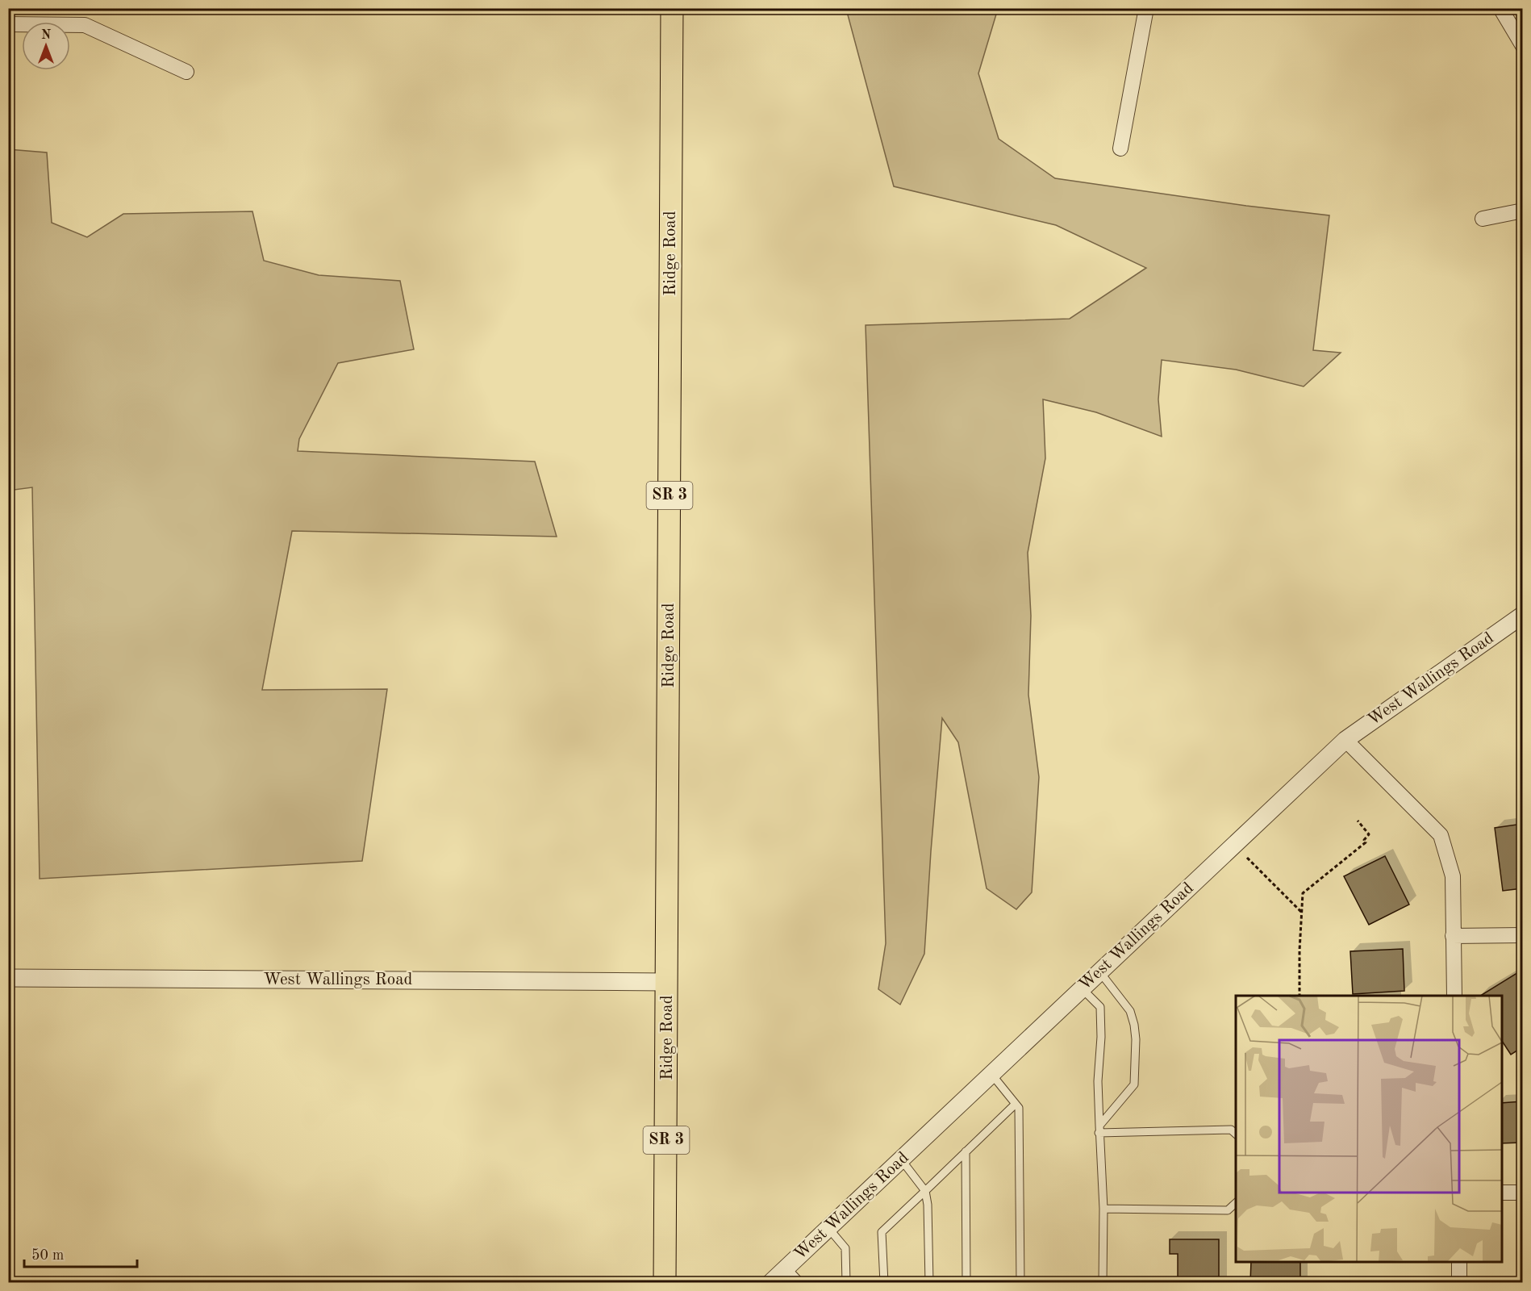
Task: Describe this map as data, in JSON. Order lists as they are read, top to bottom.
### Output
{
  "streets": {
    "main road": ["Ridge Road", "SR 3"],
    "street": ["West Wallings Road"]
  },
  "crossings": [
    ["Ridge Road", "West Wallings Road"]
  ],
  "scale_bar": "50 m",
  "north": "top"
}
